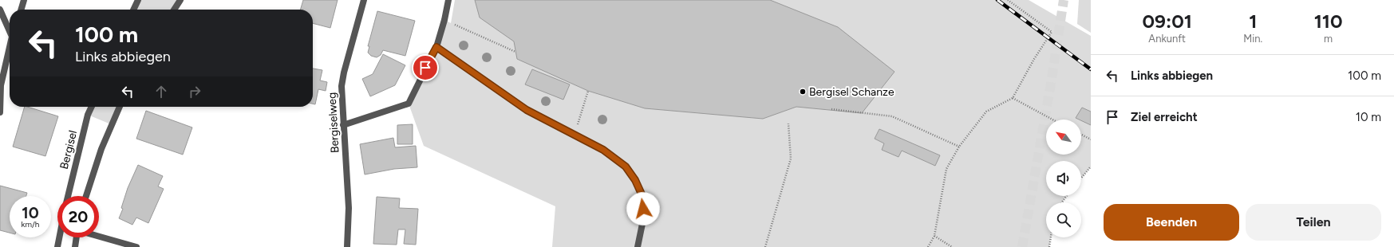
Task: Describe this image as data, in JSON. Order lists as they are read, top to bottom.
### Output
{
  "streets": {
    "street": ["Bergiselweg", "Bergisel"]
  },
  "places": ["Bergisel Schanze"],
  "north": "top left",
  "page": {
    "eta": [
      "09:01",
      "Ankunft",
      "1",
      "Min.",
      "110",
      "m"
    ],
    "turn": ["100 m", "Links abbiegen"],
    "list": [
      {
        "name": "Links abbiegen",
        "value": "100 m"
      },
      {
        "name": "Ziel erreicht",
        "value": "10 m"
      }
    ],
    "speed": "10 km/h",
    "limit": "20",
    "buttons": ["Beenden", "Teilen"]
  }
}
